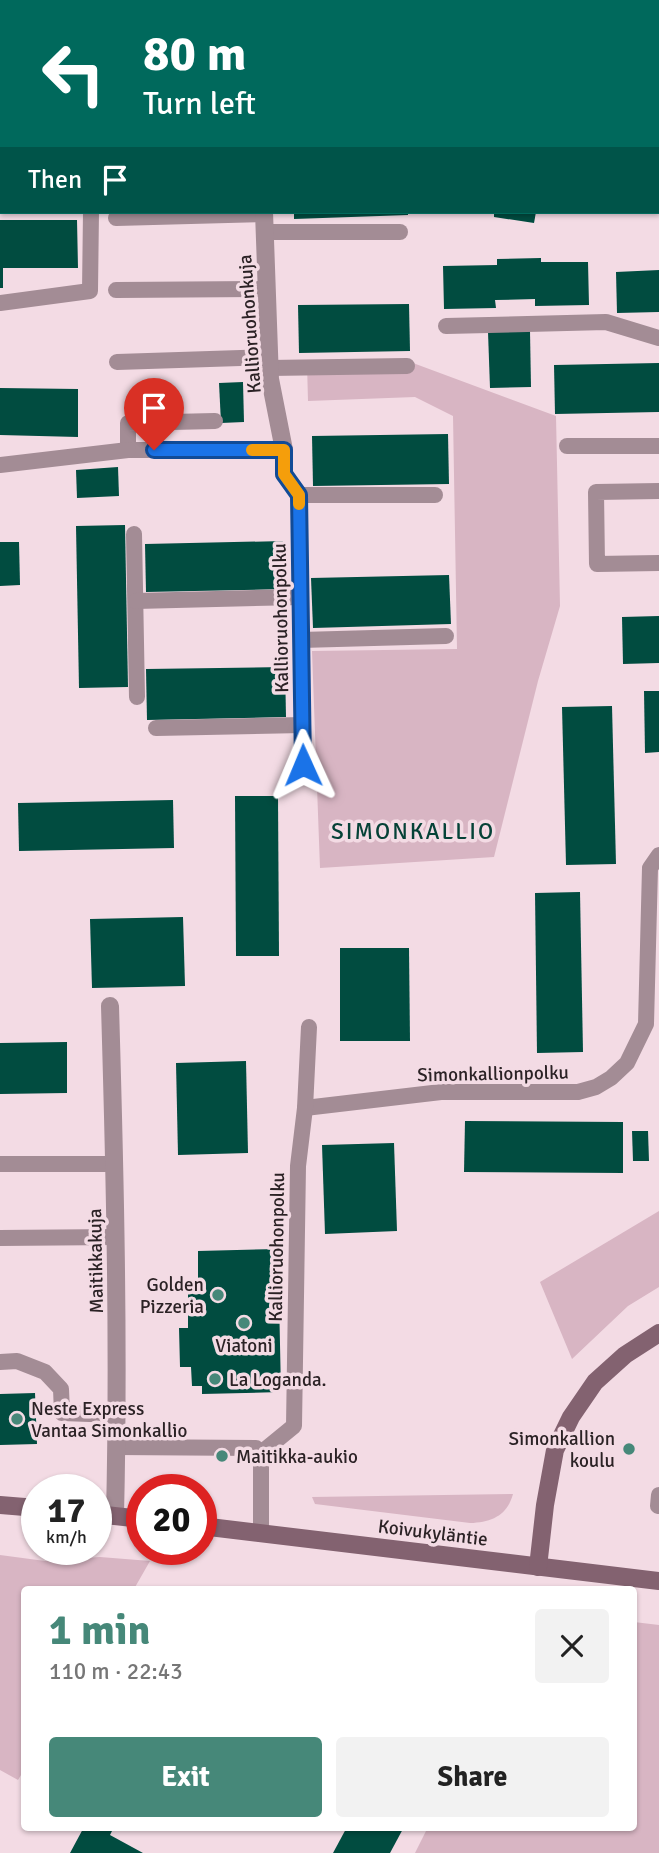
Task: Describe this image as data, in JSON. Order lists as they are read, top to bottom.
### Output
{
  "streets": {
    "main road": ["Koivukyläntie"],
    "street": ["Kallioruohonkuja", "Maitikkakuja"],
    "lane": ["Kallioruohonpolku", "Simonkallionpolku"]
  },
  "crossings": [
    ["Kallioruohonpolku", "Simonkallionpolku"]
  ],
  "districts": ["SIMONKALLIO"],
  "places": [
    "Golden Pizzeria",
    "Viatoni",
    "La Loganda.",
    "Neste Express Vantaa Simonkallio",
    "Simonkallion koulu",
    "Maitikka-aukio"
  ],
  "page": {
    "turn": ["80 m", "Turn left"],
    "then": "Then",
    "speed": "17 km/h",
    "limit": "20",
    "heading": ["1 min", "110 m · 22:43"],
    "buttons": ["Exit", "Share"]
  }
}
